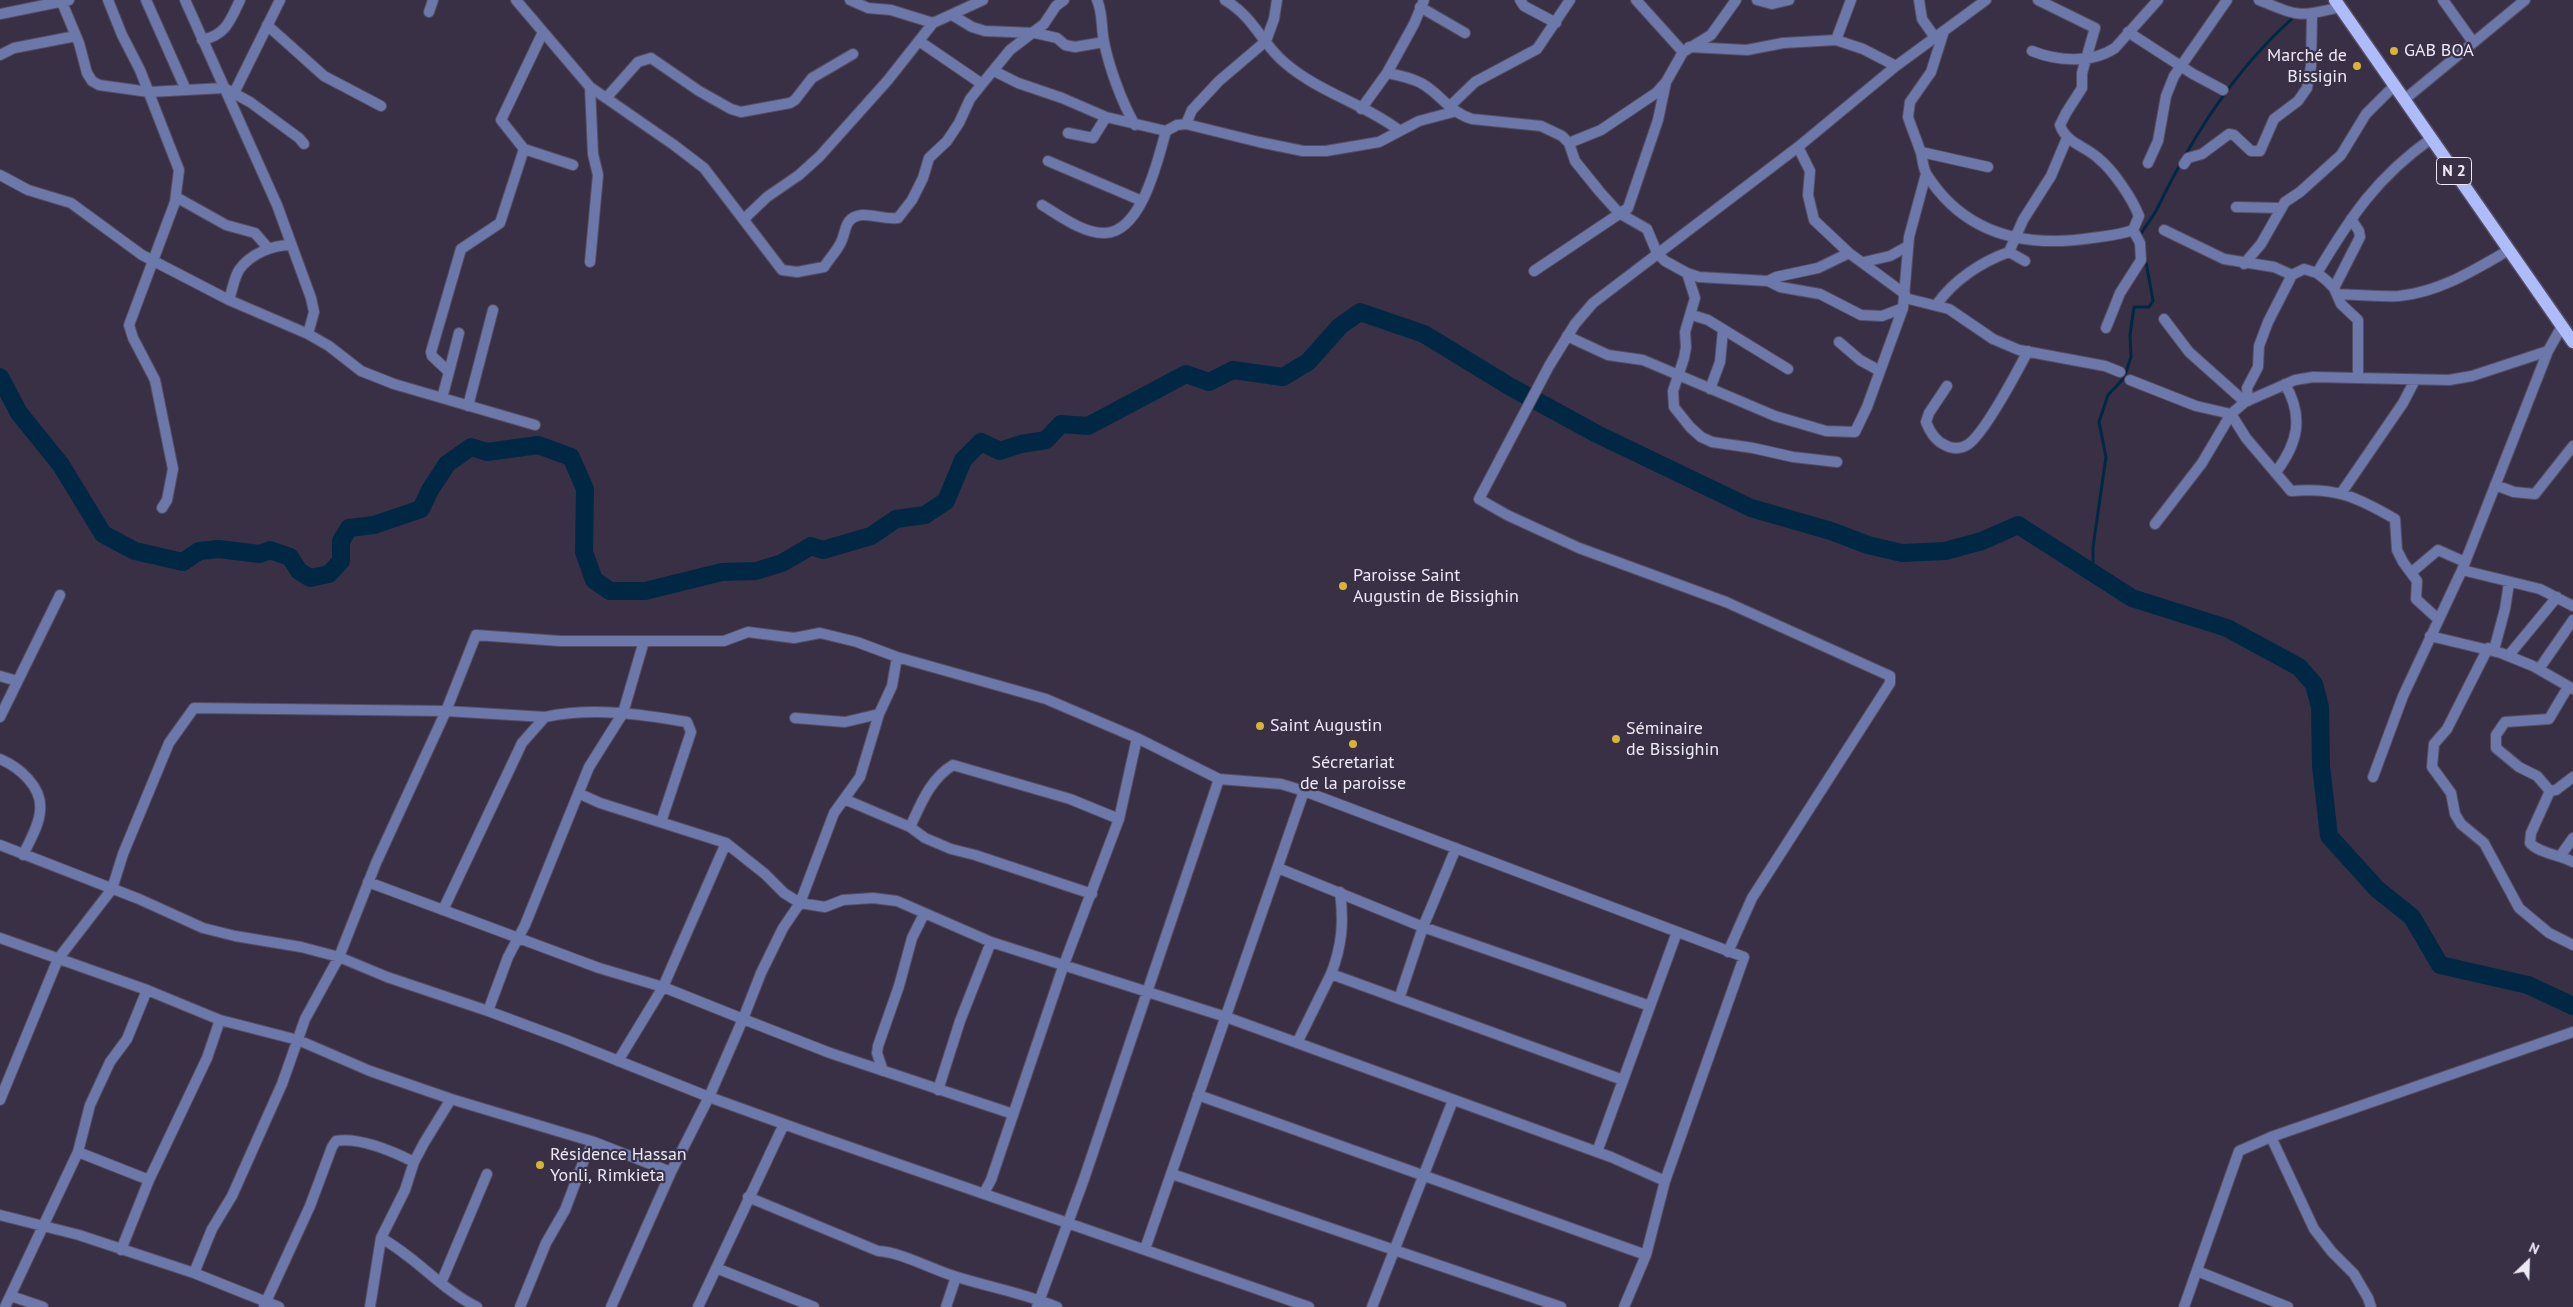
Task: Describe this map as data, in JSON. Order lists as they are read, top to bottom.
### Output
{
  "streets": {
    "main road": ["N 2"]
  },
  "places": [
    "GAB BOA",
    "Marché de Bissigin",
    "Paroisse Saint Augustin de Bissighin",
    "Saint Augustin",
    "Séminaire de Bissighin",
    "Sécretariat de la paroisse",
    "Résidence Hassan Yonli, Rimkieta"
  ],
  "north": "top right"
}
